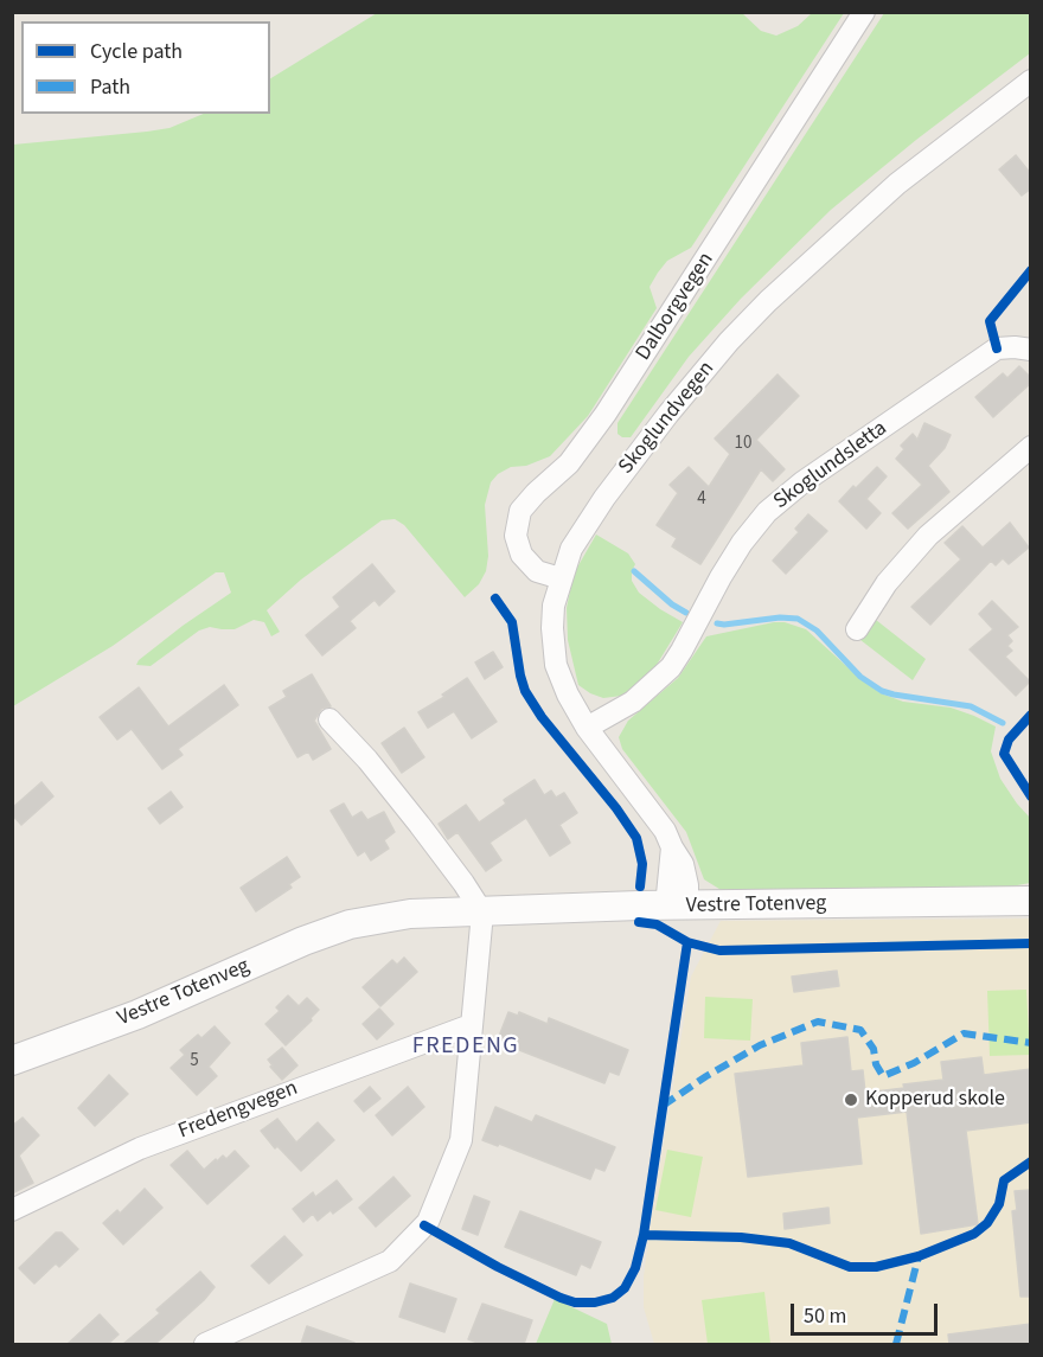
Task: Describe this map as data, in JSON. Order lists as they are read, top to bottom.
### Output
{
  "streets": {
    "street": [
      "Dalborgvegen",
      "Skoglundvegen",
      "Skoglundsletta",
      "Vestre Totenveg",
      "Fredengvegen"
    ]
  },
  "crossings": [
    ["Dalborgvegen", "Skoglundvegen"],
    ["Skoglundvegen", "Skoglundsletta"],
    ["Skoglundvegen", "Vestre Totenveg"]
  ],
  "districts": ["FREDENG"],
  "places": ["Kopperud skole"],
  "house_numbers": ["10", "4", "5"],
  "legend": ["Cycle path", "Path"],
  "scale_bar": "50 m"
}
